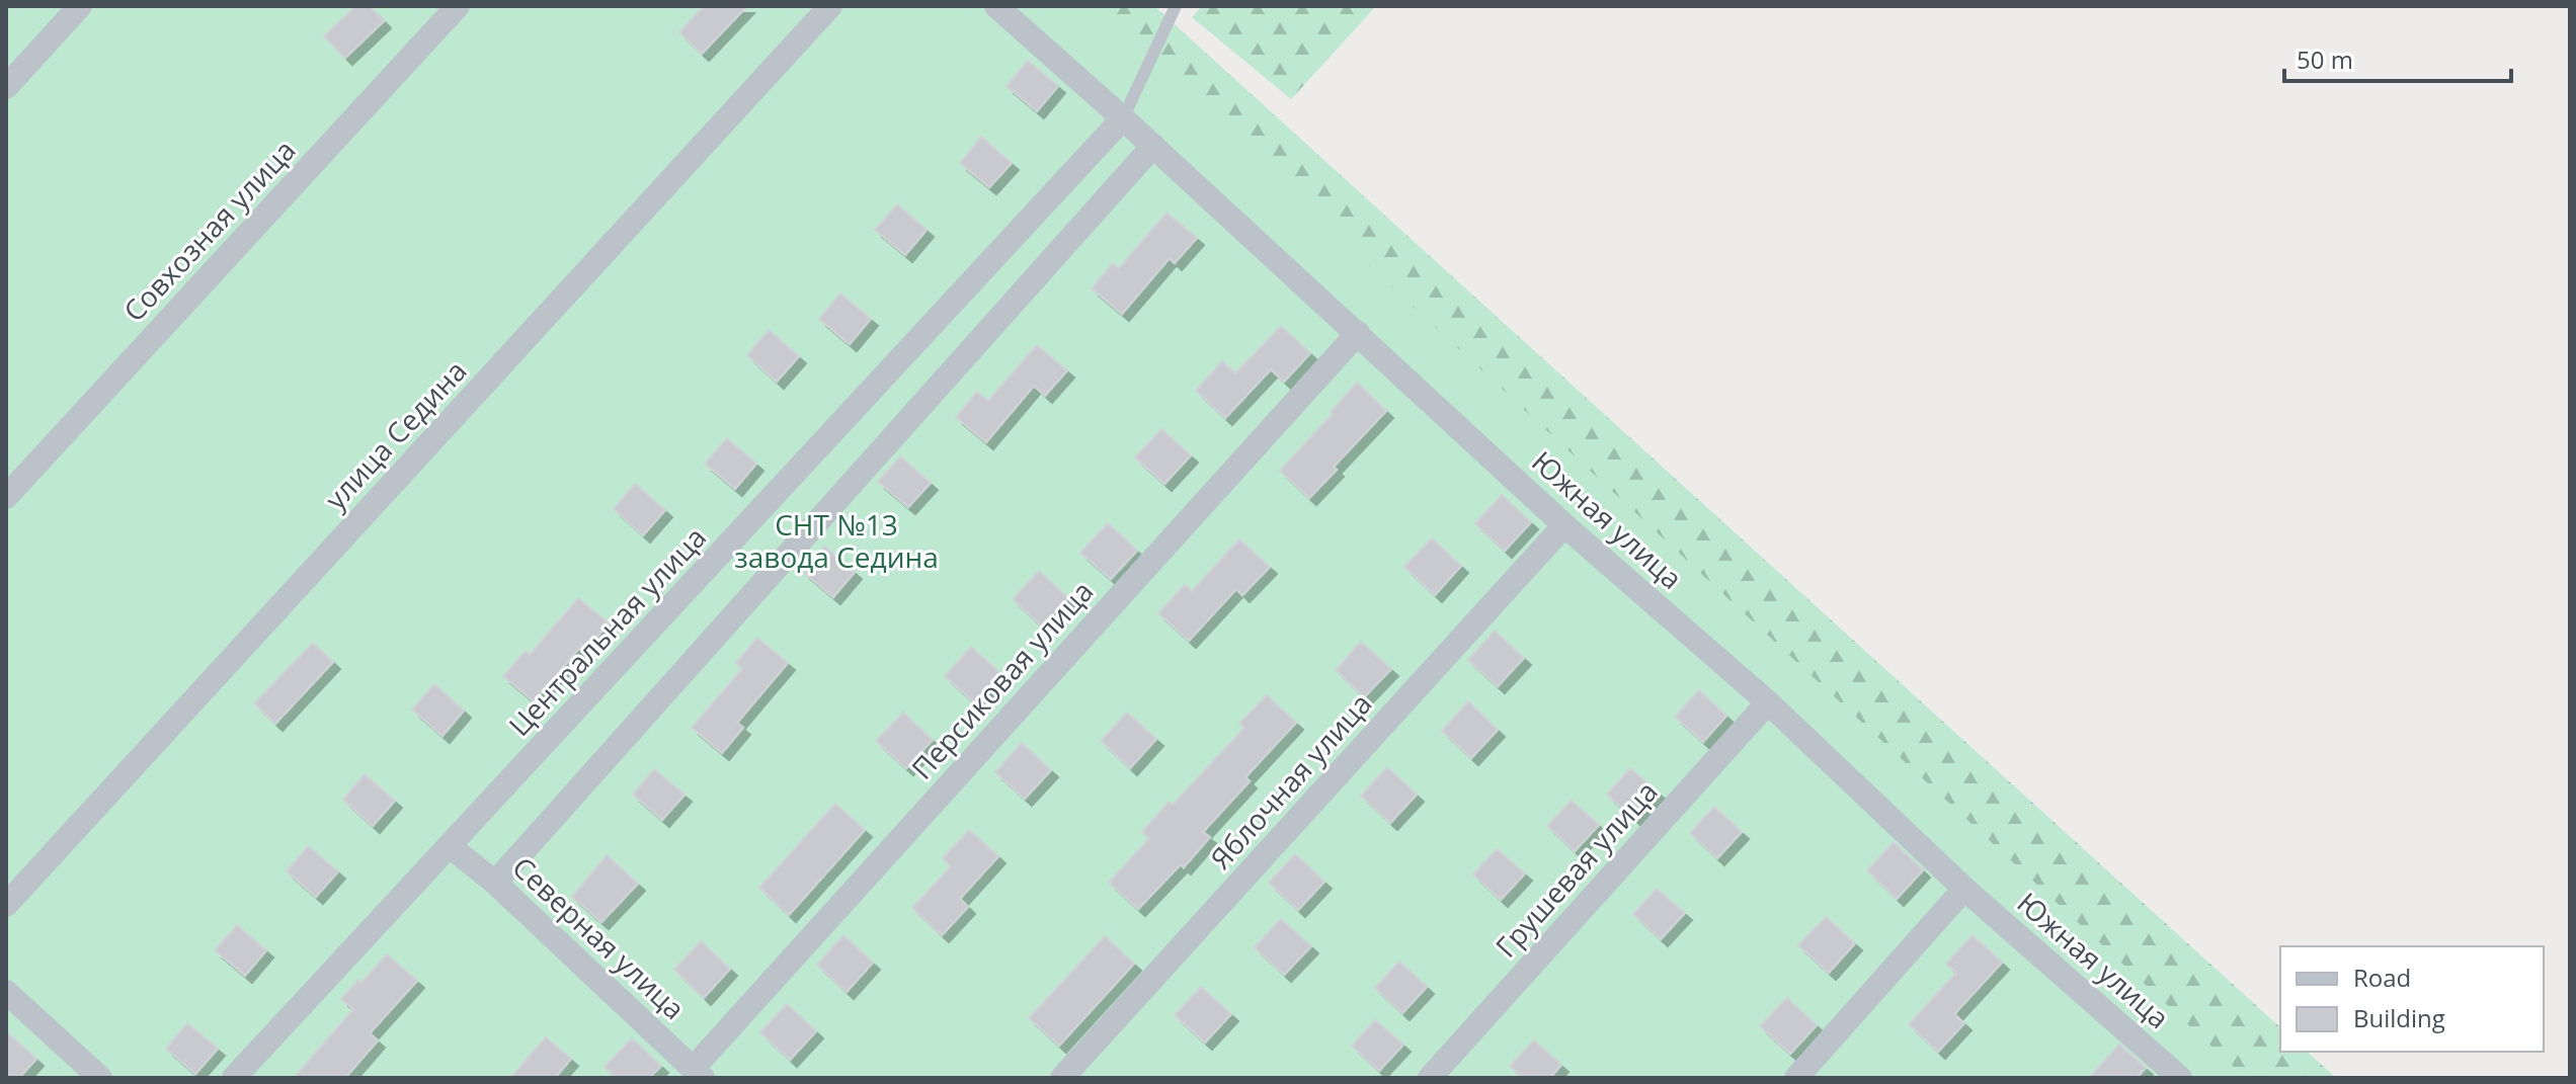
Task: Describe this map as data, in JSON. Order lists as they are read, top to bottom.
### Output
{
  "streets": {
    "street": [
      "Совхозная улица",
      "улица Седина",
      "Южная улица",
      "Центральная улица",
      "Персиковая улица",
      "Яблочная улица",
      "Грушевая улица",
      "Северная улица"
    ]
  },
  "crossings": [
    ["Южная улица", "Центральная улица"],
    ["Южная улица", "Персиковая улица"],
    ["Южная улица", "Яблочная улица"],
    ["Южная улица", "Грушевая улица"],
    ["Центральная улица", "Северная улица"],
    ["Персиковая улица", "Северная улица"]
  ],
  "parks": ["СНТ №13 завода Седина"],
  "legend": ["Road", "Building"],
  "scale_bar": "50 m"
}
